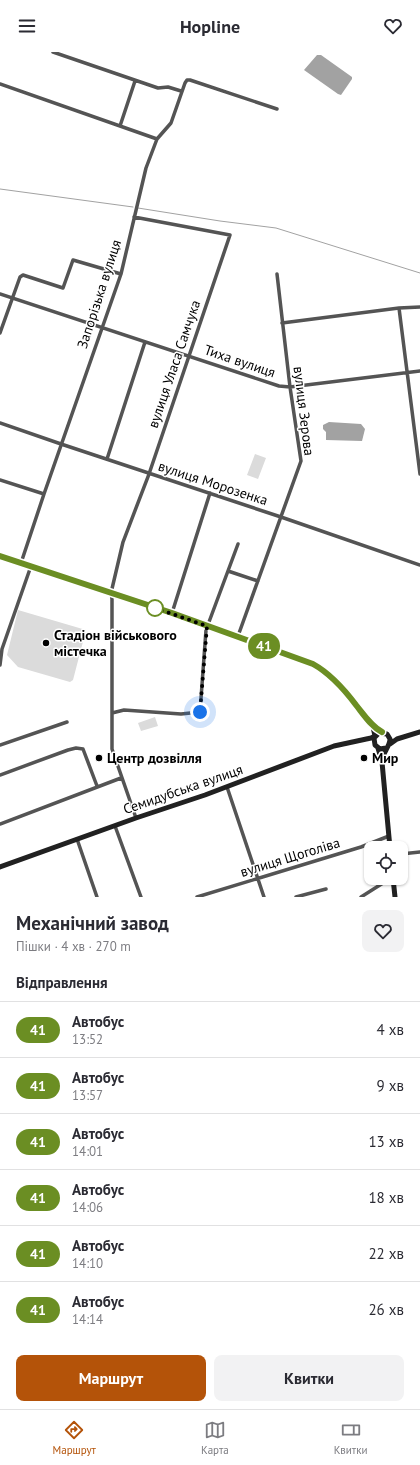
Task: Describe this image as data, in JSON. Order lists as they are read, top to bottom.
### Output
{
  "streets": {
    "main road": ["Семидубська вулиця"],
    "street": [
      "Запорізька вулиця",
      "Тиха вулиця",
      "вулиця Уласа Самчука",
      "вулиця Зерова",
      "вулиця Морозенка",
      "вулиця Щоголіва"
    ]
  },
  "crossings": [
    ["Запорізька вулиця", "Тиха вулиця"],
    ["Запорізька вулиця", "вулиця Уласа Самчука"],
    ["Запорізька вулиця", "вулиця Морозенка"],
    ["Тиха вулиця", "вулиця Уласа Самчука"],
    ["Тиха вулиця", "вулиця Зерова"],
    ["вулиця Уласа Самчука", "вулиця Морозенка"],
    ["вулиця Зерова", "вулиця Морозенка"]
  ],
  "places": ["Стадіон військового містечка", "Центр дозвілля", "Мир"],
  "lines": ["bus line 41"],
  "page": {
    "header": "Hopline",
    "on_map": "41",
    "heading": [
      ["Механічний завод", "Пішки · 4 хв · 270 m"],
      "Відправлення"
    ],
    "list": [
      {
        "mark": "41",
        "name": "Автобус",
        "note": "13:52",
        "value": "4 хв"
      },
      {
        "mark": "41",
        "name": "Автобус",
        "note": "13:57",
        "value": "9 хв"
      },
      {
        "mark": "41",
        "name": "Автобус",
        "note": "14:01",
        "value": "13 хв"
      },
      {
        "mark": "41",
        "name": "Автобус",
        "note": "14:06",
        "value": "18 хв"
      },
      {
        "mark": "41",
        "name": "Автобус",
        "note": "14:10",
        "value": "22 хв"
      },
      {
        "mark": "41",
        "name": "Автобус",
        "note": "14:14",
        "value": "26 хв"
      }
    ],
    "buttons": ["Маршрут", "Квитки"],
    "tabs": ["Маршрут", "Карта", "Квитки"]
  }
}
